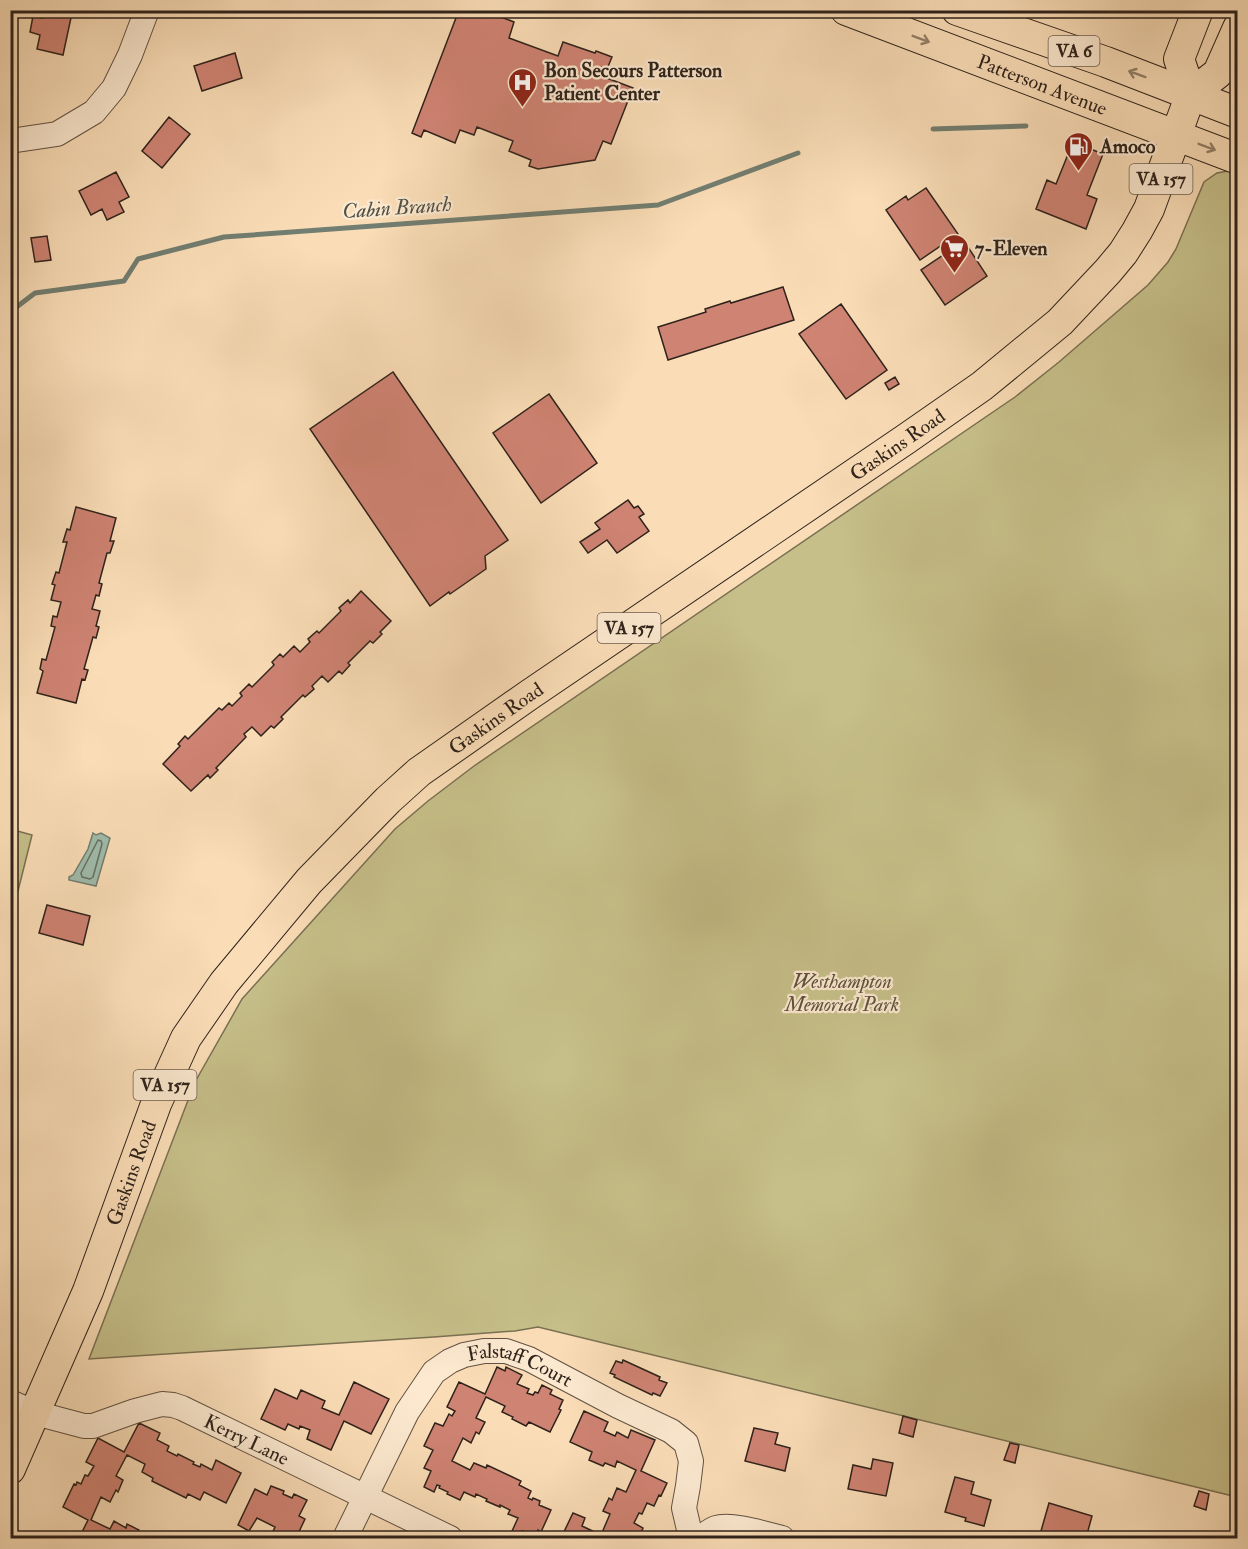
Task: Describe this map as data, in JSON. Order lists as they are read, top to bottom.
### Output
{
  "streets": {
    "main road": [
      "VA 6",
      "Patterson Avenue",
      "VA 157",
      "Gaskins Road"
    ],
    "street": ["Falstaff Court", "Kerry Lane"]
  },
  "crossings": [
    ["Patterson Avenue", "VA 157"],
    ["Patterson Avenue", "Gaskins Road"],
    ["VA 157", "Gaskins Road"],
    ["Gaskins Road", "Kerry Lane"],
    ["Falstaff Court", "Kerry Lane"]
  ],
  "water": ["Cabin Branch"],
  "parks": ["Westhampton Memorial Park"],
  "places": {
    "hospital": ["Bon Secours Patterson Patient Center"],
    "fuel station": ["Amoco"],
    "supermarket": ["7-Eleven"]
  }
}
